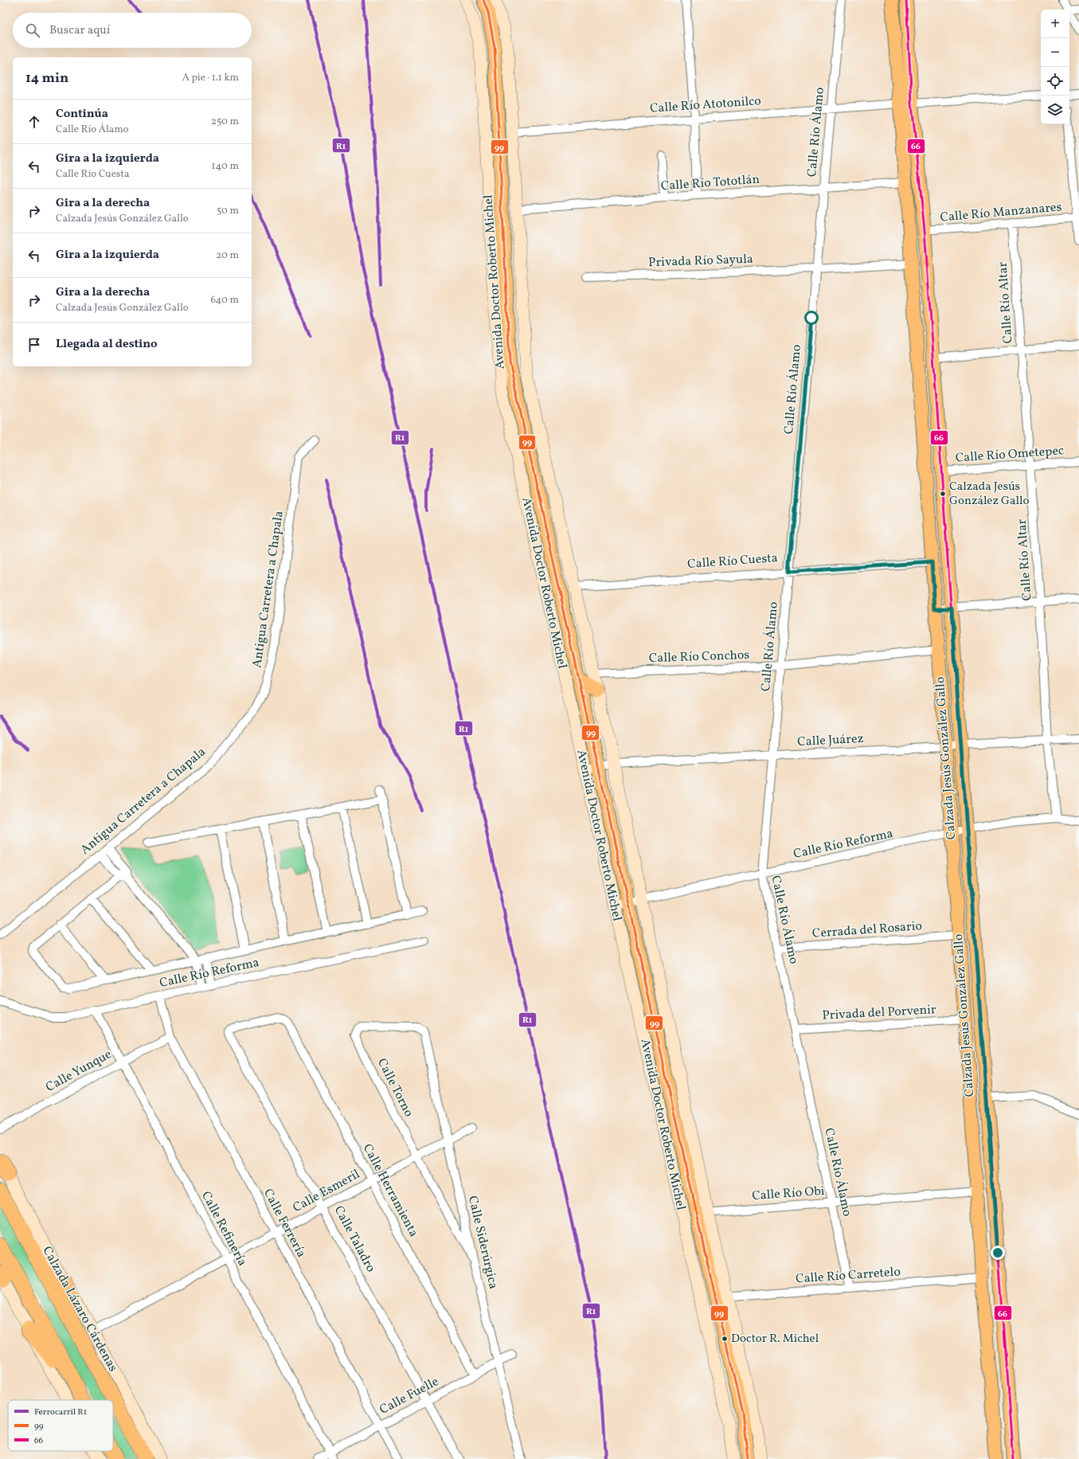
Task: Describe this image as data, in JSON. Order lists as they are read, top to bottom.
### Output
{
  "streets": {
    "highway": ["Calzada Lázaro Cárdenas"],
    "main road": ["Avenida Doctor Roberto Michel", "Calzada Jesús González Gallo"],
    "street": [
      "Calle Río Atotonilco",
      "Calle Río Álamo",
      "Calle Río Tototlán",
      "Calle Río Manzanares",
      "Privada Río Sayula",
      "Calle Río Altar",
      "Calle Río Ometepec",
      "Calle Río Cuesta",
      "Antigua Carretera a Chapala",
      "Calle Río Conchos",
      "Calle Juárez",
      "Calle Río Reforma",
      "Cerrada del Rosario",
      "Privada del Porvenir",
      "Calle Yunque",
      "Calle Torno",
      "Calle Herramienta",
      "Calle Esmeril",
      "Calle Río Obi",
      "Calle Ferrería",
      "Calle Refinería",
      "Calle Taladro",
      "Calle Siderúrgica",
      "Calle Río Carretelo",
      "Calle Fuelle"
    ]
  },
  "crossings": [
    ["Calle Río Atotonilco", "Calle Río Álamo"],
    ["Calle Río Atotonilco", "Avenida Doctor Roberto Michel"],
    ["Calle Río Atotonilco", "Calzada Jesús González Gallo"],
    ["Calle Río Álamo", "Calle Río Tototlán"],
    ["Calle Río Álamo", "Privada Río Sayula"],
    ["Calle Río Álamo", "Calle Río Cuesta"],
    ["Calle Río Álamo", "Calle Río Conchos"],
    ["Calle Río Álamo", "Calle Juárez"],
    ["Calle Río Álamo", "Calle Río Reforma"],
    ["Calle Río Álamo", "Cerrada del Rosario"],
    ["Calle Río Álamo", "Privada del Porvenir"],
    ["Calle Río Álamo", "Calle Río Obi"],
    ["Calle Río Álamo", "Calle Río Carretelo"],
    ["Calle Río Tototlán", "Avenida Doctor Roberto Michel"],
    ["Calle Río Tototlán", "Calzada Jesús González Gallo"],
    ["Calle Río Manzanares", "Calle Río Altar"],
    ["Calle Río Manzanares", "Calzada Jesús González Gallo"],
    ["Privada Río Sayula", "Calzada Jesús González Gallo"],
    ["Avenida Doctor Roberto Michel", "Calle Río Cuesta"],
    ["Avenida Doctor Roberto Michel", "Calle Río Conchos"],
    ["Avenida Doctor Roberto Michel", "Calle Juárez"],
    ["Avenida Doctor Roberto Michel", "Calle Río Reforma"],
    ["Avenida Doctor Roberto Michel", "Calle Río Obi"],
    ["Avenida Doctor Roberto Michel", "Calle Río Carretelo"],
    ["Calle Río Altar", "Calle Río Ometepec"],
    ["Calle Río Altar", "Calle Juárez"],
    ["Calle Río Altar", "Calle Río Reforma"],
    ["Calle Río Ometepec", "Calzada Jesús González Gallo"],
    ["Calle Río Cuesta", "Calzada Jesús González Gallo"],
    ["Calle Río Conchos", "Calzada Jesús González Gallo"],
    ["Calle Juárez", "Calzada Jesús González Gallo"],
    ["Calzada Jesús González Gallo", "Calle Río Reforma"],
    ["Calzada Jesús González Gallo", "Cerrada del Rosario"],
    ["Calzada Jesús González Gallo", "Privada del Porvenir"],
    ["Calzada Jesús González Gallo", "Calle Río Obi"],
    ["Calzada Jesús González Gallo", "Calle Río Carretelo"],
    ["Calle Río Reforma", "Calle Ferrería"],
    ["Calle Río Reforma", "Calle Refinería"],
    ["Calle Yunque", "Calle Ferrería"],
    ["Calle Yunque", "Calle Refinería"],
    ["Calle Torno", "Calle Esmeril"],
    ["Calle Torno", "Calle Siderúrgica"],
    ["Calle Herramienta", "Calle Esmeril"],
    ["Calle Herramienta", "Calle Taladro"],
    ["Calle Herramienta", "Calle Fuelle"],
    ["Calle Esmeril", "Calle Ferrería"],
    ["Calle Esmeril", "Calle Refinería"],
    ["Calle Esmeril", "Calle Taladro"],
    ["Calle Esmeril", "Calle Siderúrgica"],
    ["Calle Esmeril", "Calzada Lázaro Cárdenas"],
    ["Calle Ferrería", "Calle Fuelle"],
    ["Calle Refinería", "Calle Fuelle"],
    ["Calle Taladro", "Calle Fuelle"],
    ["Calle Siderúrgica", "Calle Fuelle"]
  ],
  "places": ["Calzada Jesús González Gallo", "Doctor R. Michel"],
  "lines": ["rail line R1", "transit line 99", "transit line 66"],
  "legend": ["Ferrocarril R1", "99", "66"],
  "page": {
    "map_buttons": ["+", "−"],
    "search": "Buscar aquí",
    "heading": ["14 min", "A pie · 1.1 km"],
    "list": [
      ["Continúa", "Calle Río Álamo", "250 m"],
      ["Gira a la izquierda", "Calle Río Cuesta", "140 m"],
      ["Gira a la derecha", "Calzada Jesús González Gallo", "50 m"],
      ["Gira a la izquierda", "20 m"],
      ["Gira a la derecha", "Calzada Jesús González Gallo", "640 m"],
      "Llegada al destino"
    ]
  }
}
